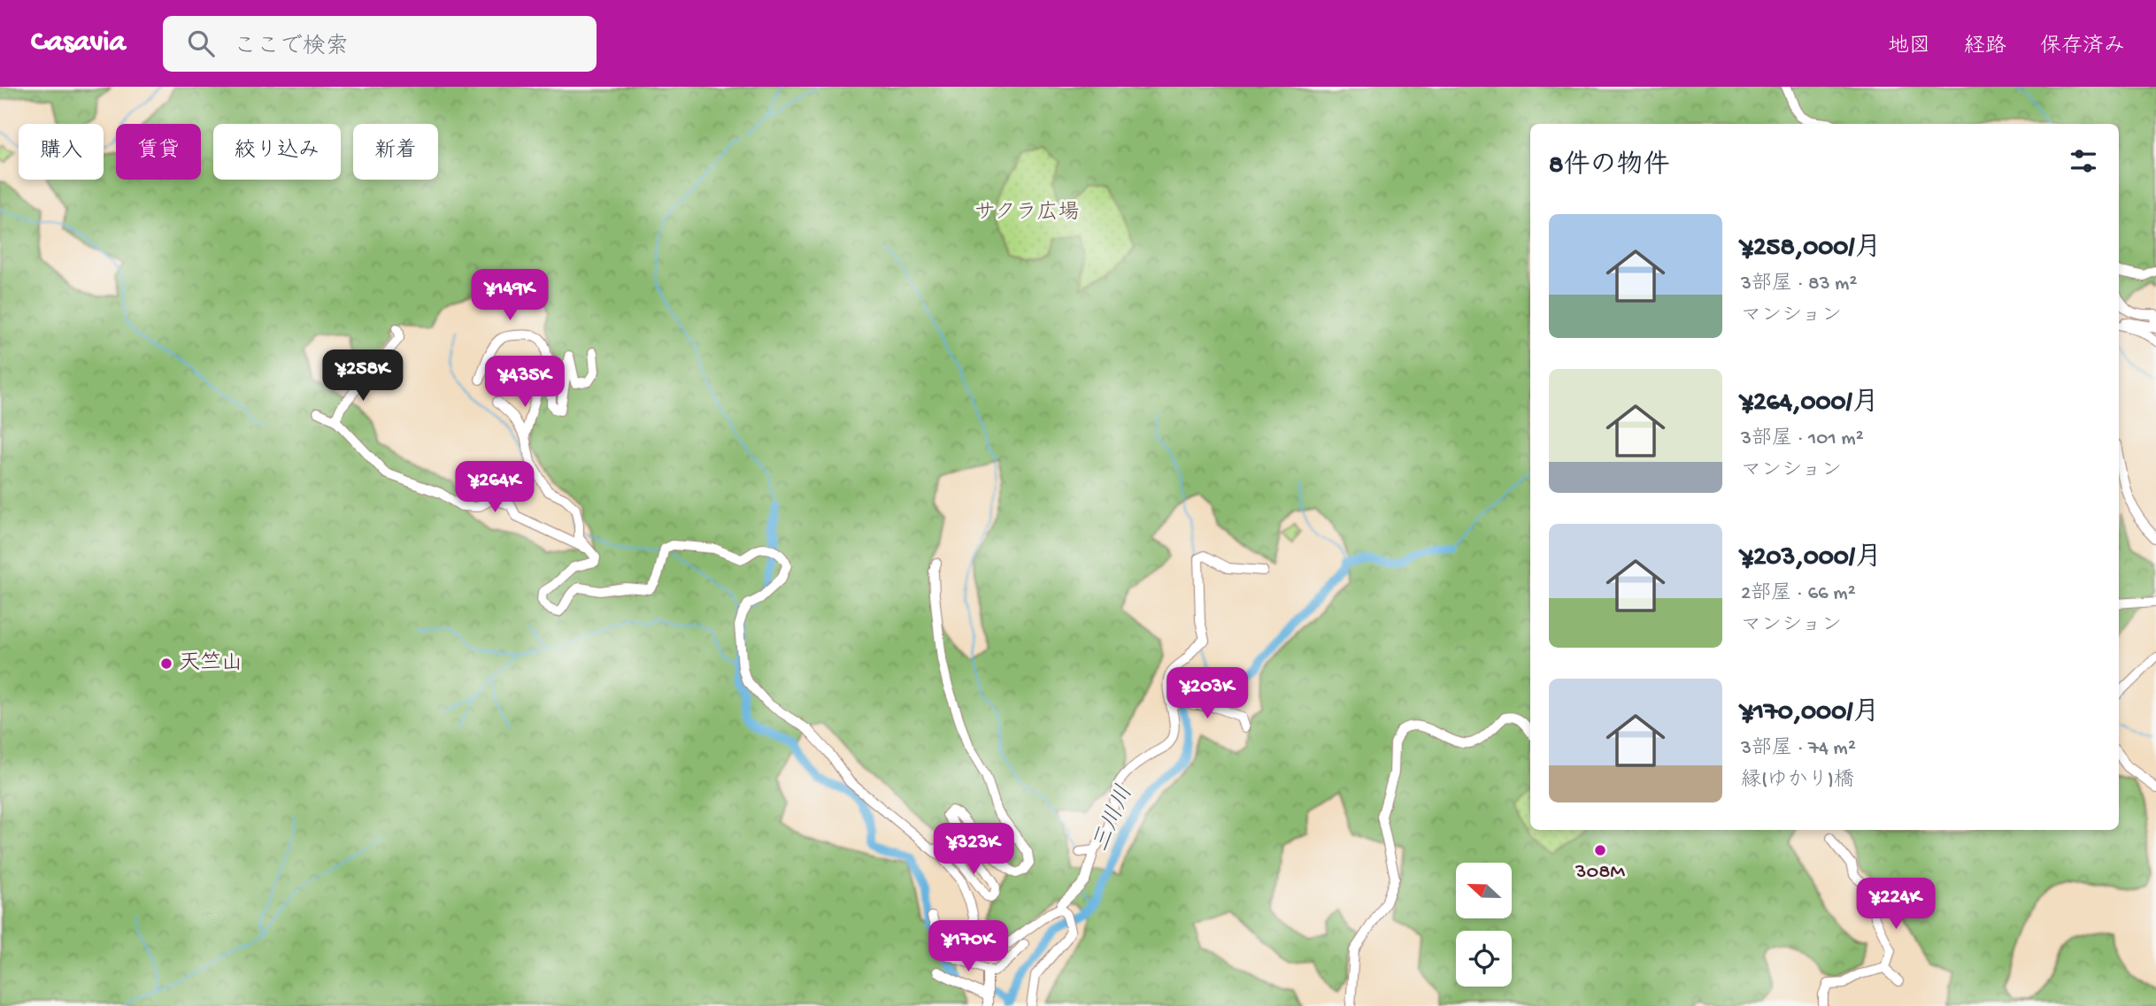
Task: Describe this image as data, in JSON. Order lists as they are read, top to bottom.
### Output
{
  "water": ["三川川"],
  "parks": ["サクラ広場"],
  "places": ["天竺山", "308M"],
  "north": "left",
  "page": {
    "header": "Casavia",
    "search": "ここで検索",
    "nav": ["地図", "経路", "保存済み"],
    "chip": [
      "購入",
      "賃貸",
      "絞り込み",
      "新着"
    ],
    "heading": "8件の物件",
    "list": [
      {
        "name": "¥258,000/月",
        "note": "3部屋 · 83 m² · マンション"
      },
      {
        "name": "¥264,000/月",
        "note": "3部屋 · 101 m² · マンション"
      },
      {
        "name": "¥203,000/月",
        "note": "2部屋 · 66 m² · マンション"
      },
      {
        "name": "¥170,000/月",
        "note": "3部屋 · 74 m² · 縁(ゆかり)橋"
      }
    ],
    "price": [
      "¥149K",
      "¥258K",
      "¥435K",
      "¥264K",
      "¥203K",
      "¥323K",
      "¥224K",
      "¥170K"
    ]
  }
}
